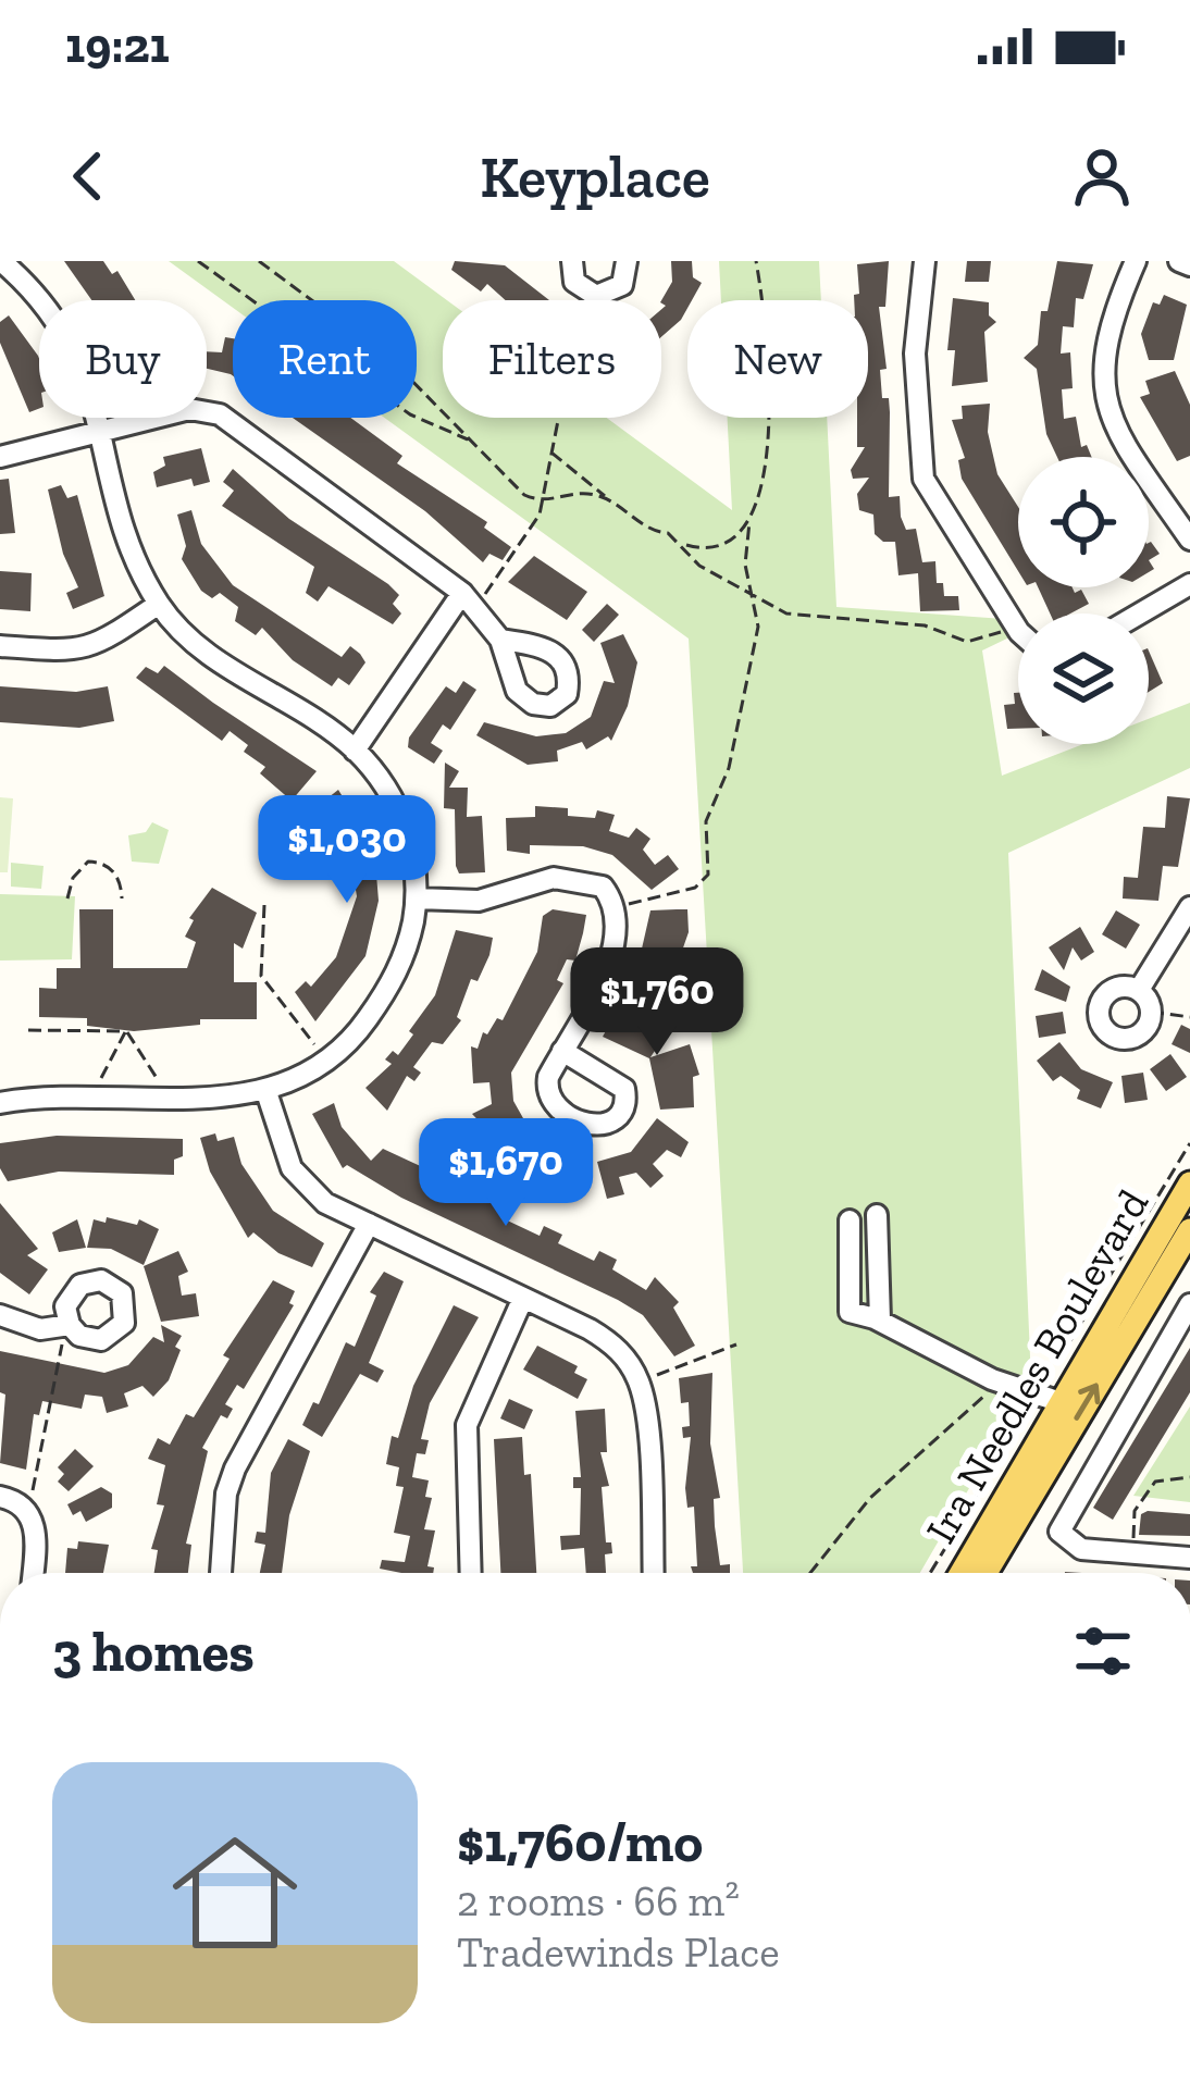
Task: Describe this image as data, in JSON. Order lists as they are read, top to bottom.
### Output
{
  "streets": {
    "main road": ["Ira Needles Boulevard"]
  },
  "page": {
    "status": "19:21",
    "header": "Keyplace",
    "chip": [
      "Buy",
      "Rent",
      "Filters",
      "New"
    ],
    "price": ["$1,030", "$1,760", "$1,670"],
    "heading": "3 homes",
    "list": [
      {
        "name": "$1,760/mo",
        "note": "2 rooms · 66 m² · Tradewinds Place"
      }
    ]
  }
}
